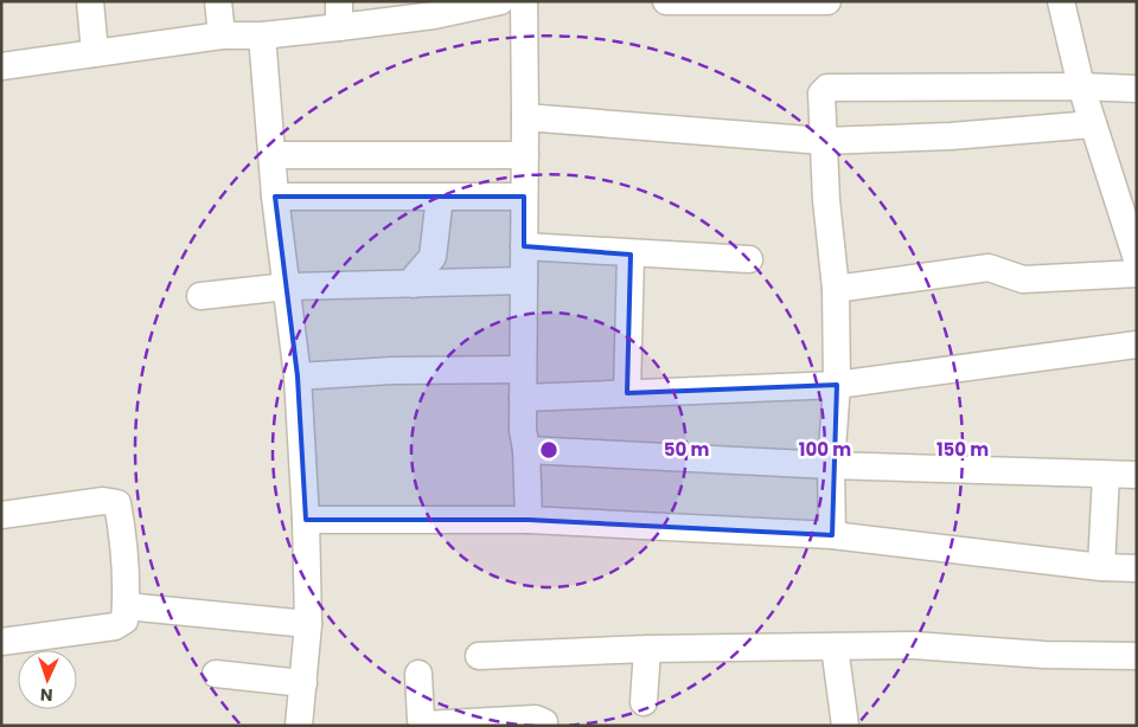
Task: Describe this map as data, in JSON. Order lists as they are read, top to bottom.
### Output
{
  "north": "bottom",
  "rings": ["50 m", "100 m", "150 m"]
}
